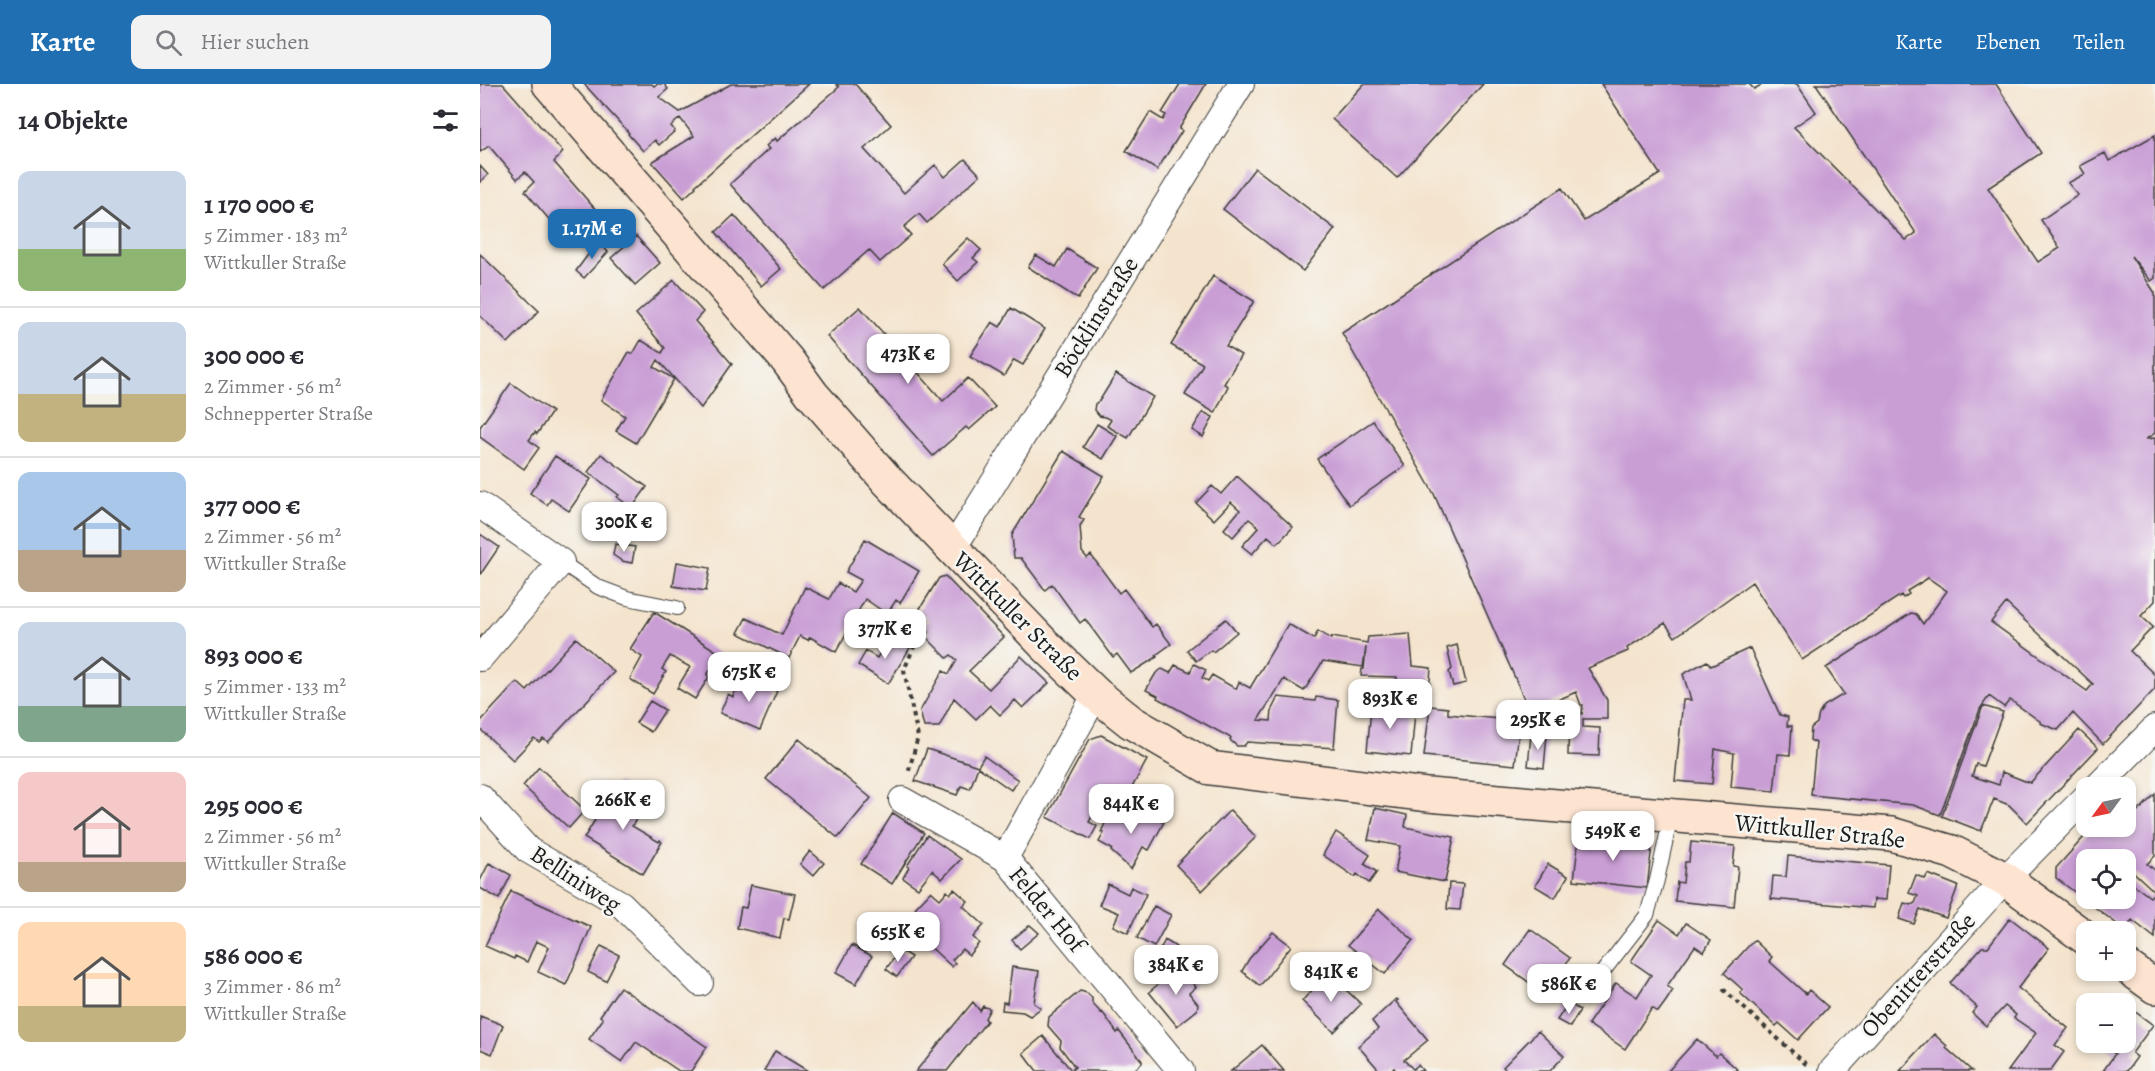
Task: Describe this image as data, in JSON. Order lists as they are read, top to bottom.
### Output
{
  "streets": {
    "main road": ["Wittkuller Straße"],
    "street": [
      "Böcklinstraße",
      "Belliniweg",
      "Felder Hof",
      "Obenitterstraße"
    ]
  },
  "crossings": [
    ["Böcklinstraße", "Wittkuller Straße"],
    ["Wittkuller Straße", "Felder Hof"],
    ["Wittkuller Straße", "Obenitterstraße"]
  ],
  "north": "bottom left",
  "page": {
    "header": "Karte",
    "search": "Hier suchen",
    "nav": ["Karte", "Ebenen", "Teilen"],
    "heading": "14 Objekte",
    "list": [
      {
        "name": "1 170 000 €",
        "note": "5 Zimmer · 183 m² · Wittkuller Straße"
      },
      {
        "name": "300 000 €",
        "note": "2 Zimmer · 56 m² · Schnepperter Straße"
      },
      {
        "name": "377 000 €",
        "note": "2 Zimmer · 56 m² · Wittkuller Straße"
      },
      {
        "name": "893 000 €",
        "note": "5 Zimmer · 133 m² · Wittkuller Straße"
      },
      {
        "name": "295 000 €",
        "note": "2 Zimmer · 56 m² · Wittkuller Straße"
      },
      {
        "name": "586 000 €",
        "note": "3 Zimmer · 86 m² · Wittkuller Straße"
      }
    ],
    "price": [
      "1.17M €",
      "473K €",
      "300K €",
      "377K €",
      "675K €",
      "893K €",
      "295K €",
      "266K €",
      "844K €",
      "549K €",
      "655K €",
      "384K €",
      "841K €",
      "586K €"
    ],
    "map_buttons": ["+", "−"]
  }
}
